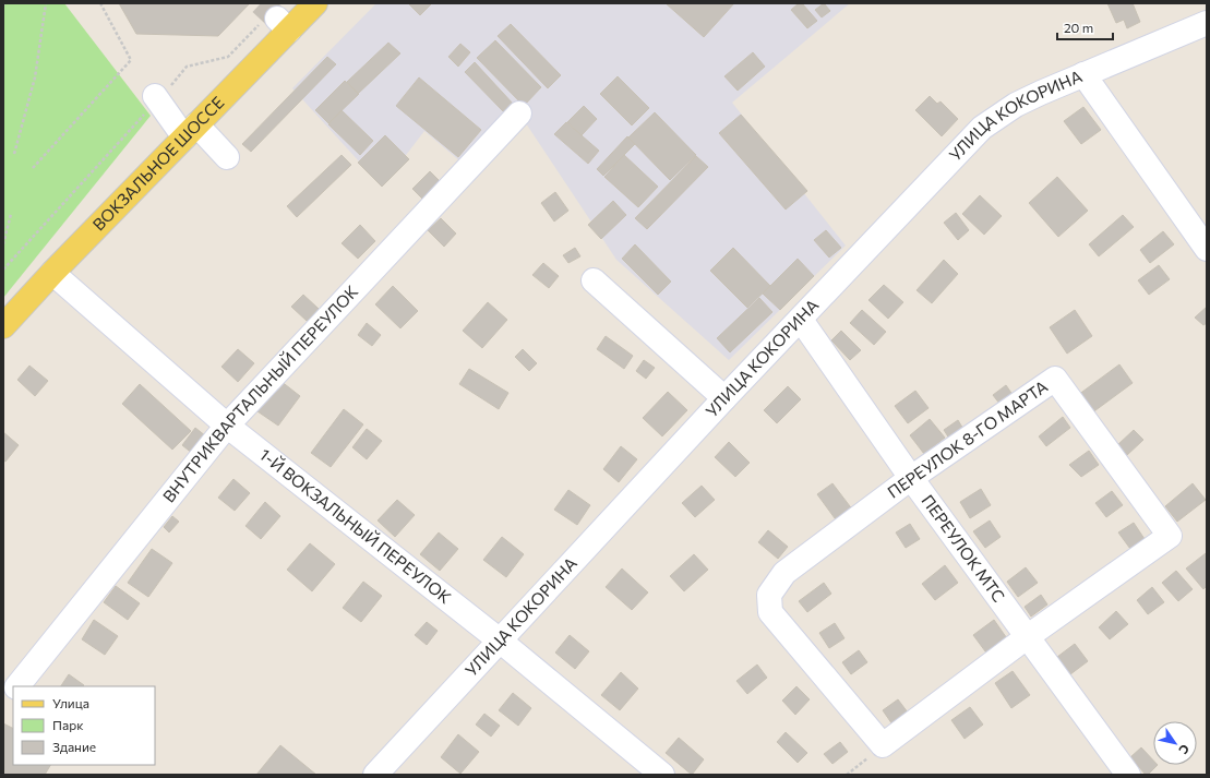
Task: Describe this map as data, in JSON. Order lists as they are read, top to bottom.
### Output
{
  "streets": {
    "main road": ["ВОКЗАЛЬНОЕ ШОССЕ"],
    "street": [
      "УЛИЦА КОКОРИНА",
      "ВНУТРИКВАРТАЛЬНЫЙ ПЕРЕУЛОК",
      "ПЕРЕУЛОК 8-ГО МАРТА",
      "1-Й ВОКЗАЛЬНЫЙ ПЕРЕУЛОК",
      "ПЕРЕУЛОК МТС"
    ]
  },
  "crossings": [
    ["УЛИЦА КОКОРИНА", "1-Й ВОКЗАЛЬНЫЙ ПЕРЕУЛОК"],
    ["УЛИЦА КОКОРИНА", "ПЕРЕУЛОК МТС"],
    ["ВОКЗАЛЬНОЕ ШОССЕ", "1-Й ВОКЗАЛЬНЫЙ ПЕРЕУЛОК"],
    ["ВНУТРИКВАРТАЛЬНЫЙ ПЕРЕУЛОК", "1-Й ВОКЗАЛЬНЫЙ ПЕРЕУЛОК"],
    ["ПЕРЕУЛОК 8-ГО МАРТА", "ПЕРЕУЛОК МТС"]
  ],
  "legend": ["Улица", "Парк", "Здание"],
  "scale_bar": "20 m",
  "north": "bottom right"
}
